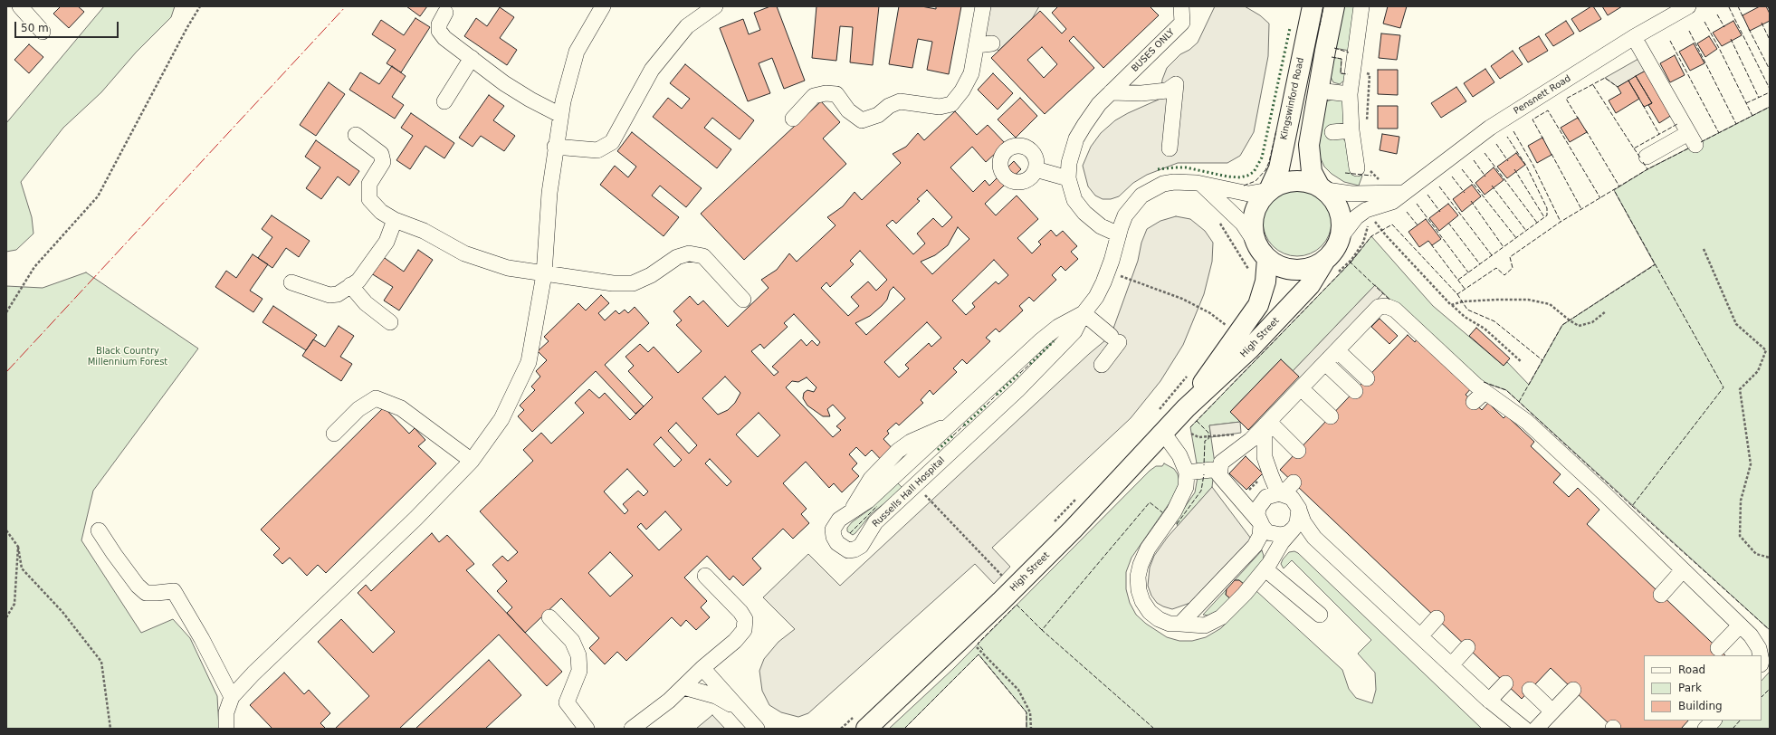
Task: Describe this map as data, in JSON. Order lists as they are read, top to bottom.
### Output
{
  "streets": {
    "main road": ["Kingswinford Road", "High Street"],
    "street": ["BUSES ONLY", "Pensnett Road", "Russells Hall Hospital"]
  },
  "crossings": [
    ["Pensnett Road", "Kingswinford Road"],
    ["Pensnett Road", "High Street"],
    ["Pensnett Road", "Russells Hall Hospital"],
    ["Kingswinford Road", "High Street"],
    ["Kingswinford Road", "Russells Hall Hospital"],
    ["High Street", "Russells Hall Hospital"]
  ],
  "parks": ["Black Country Millennium Forest"],
  "legend": ["Road", "Park", "Building"],
  "scale_bar": "50 m"
}
